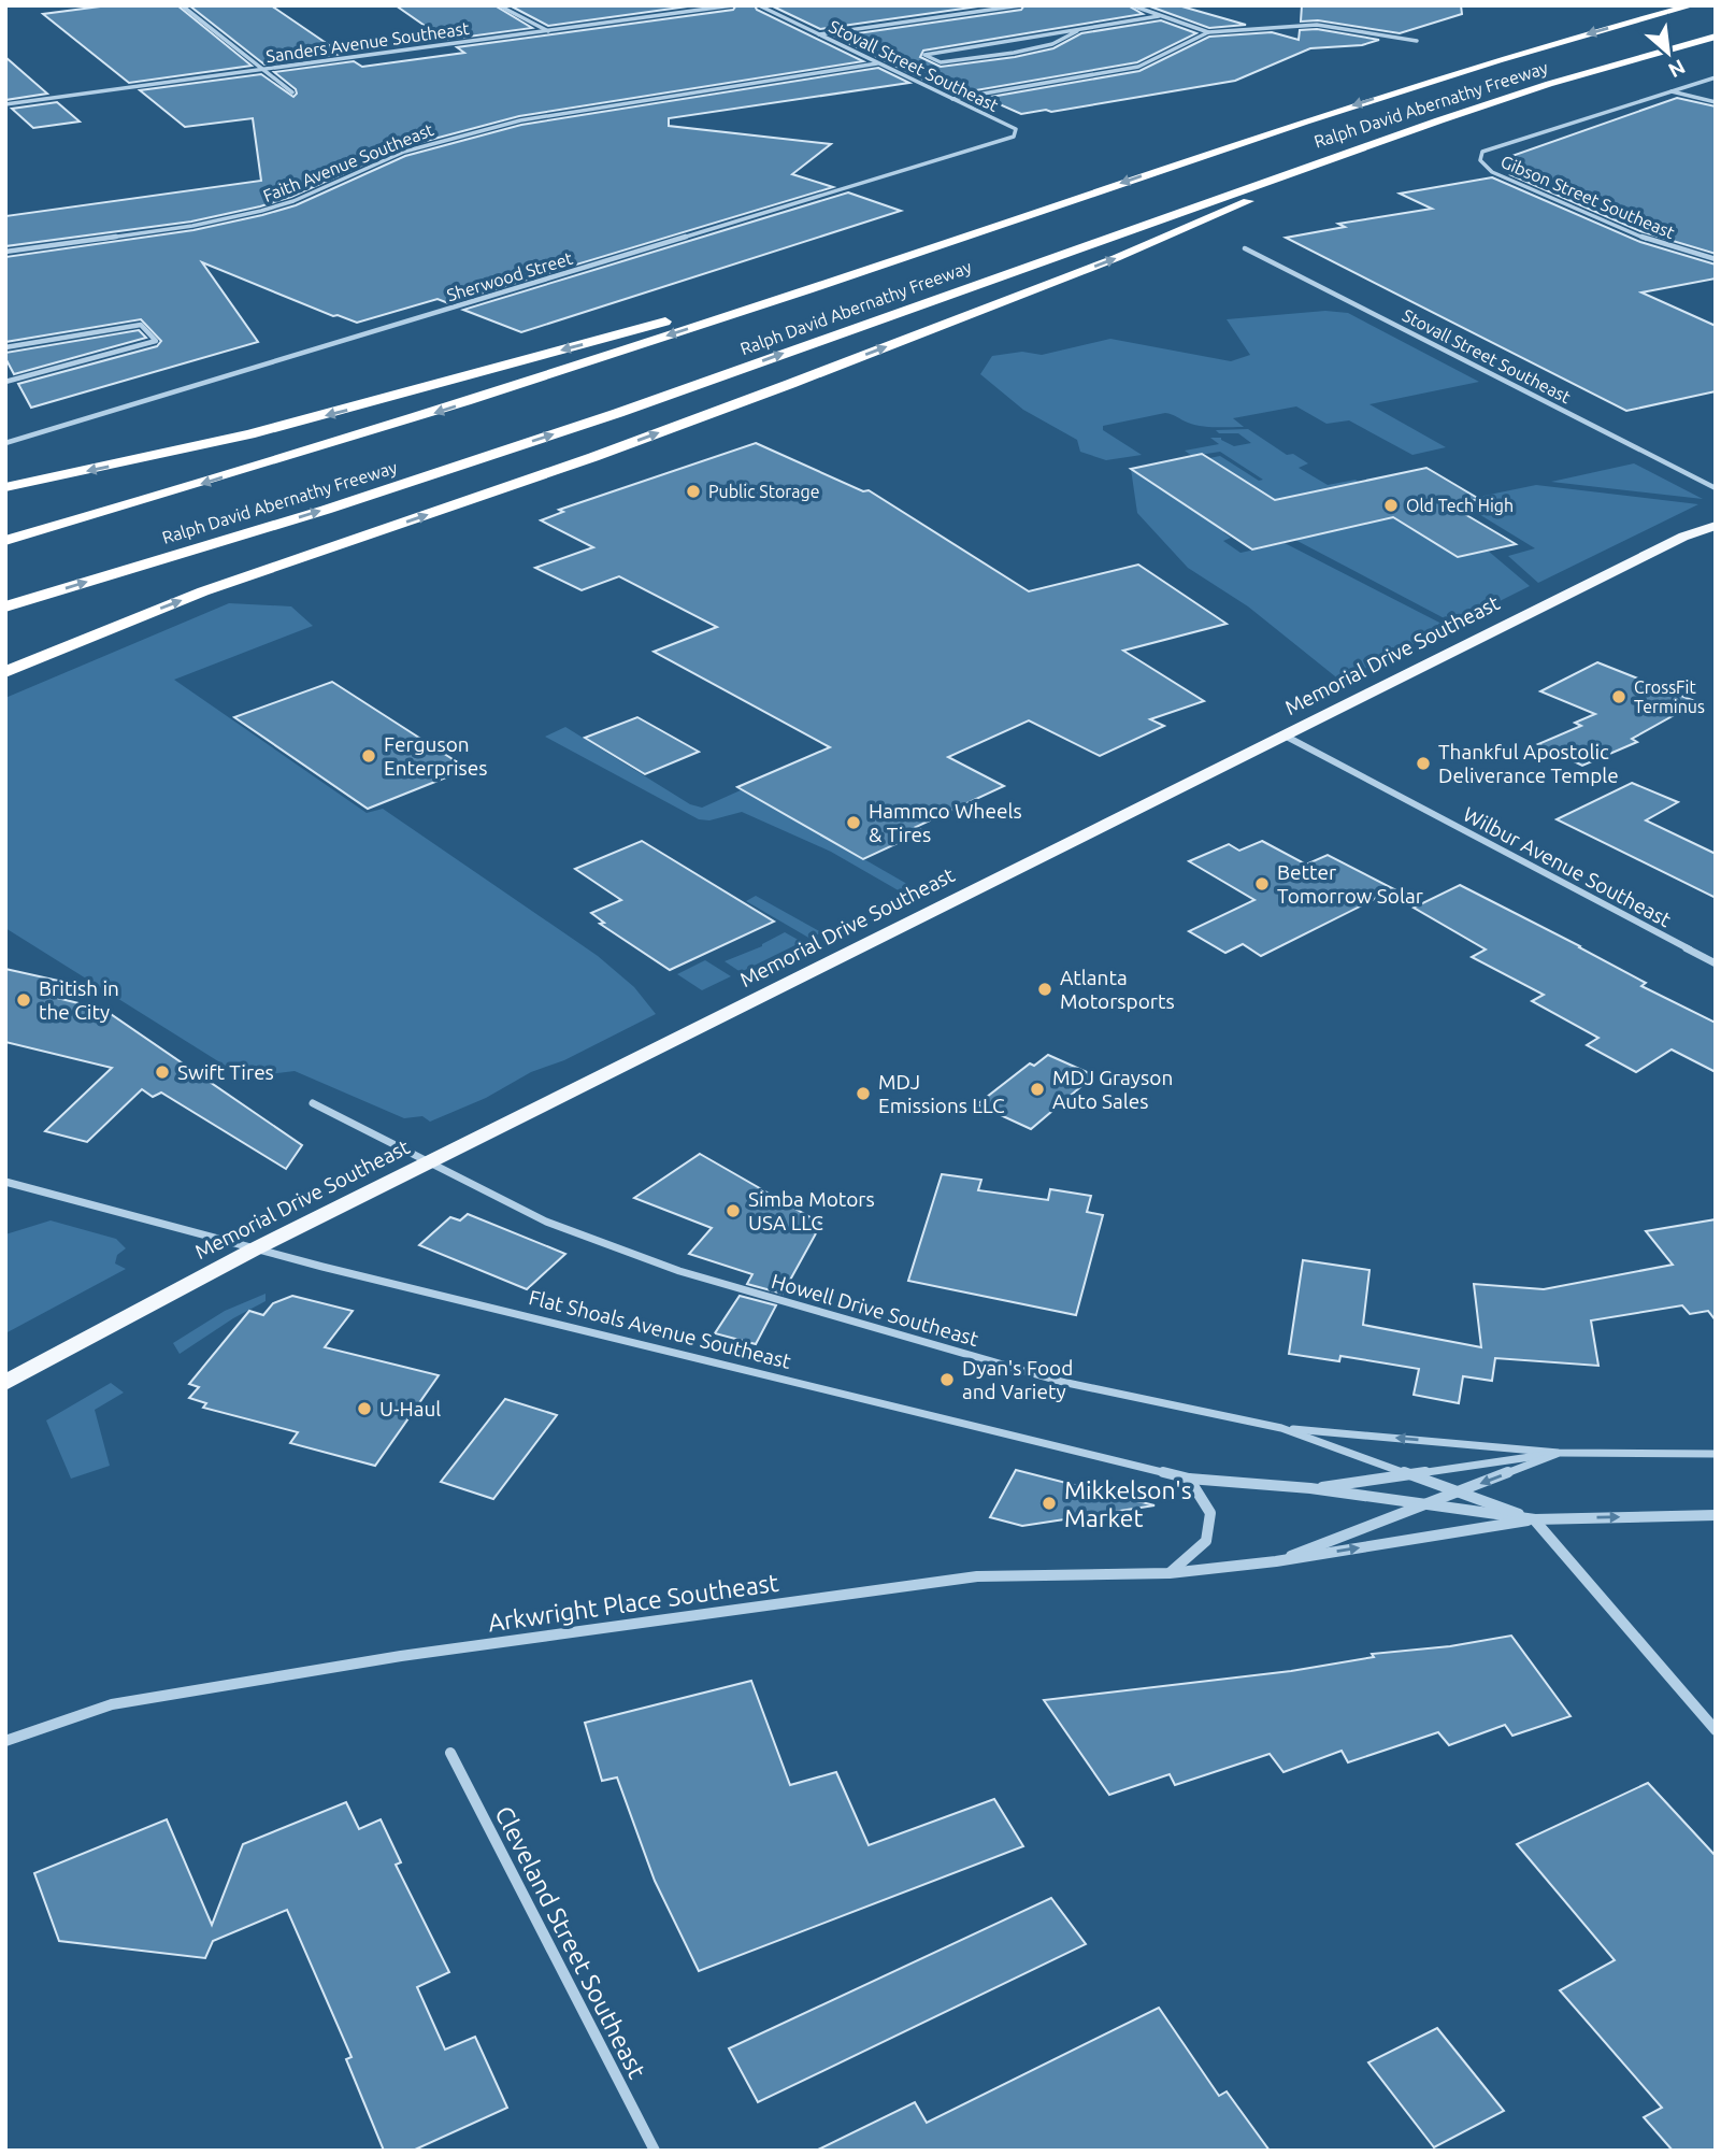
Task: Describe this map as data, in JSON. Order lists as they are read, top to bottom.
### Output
{
  "streets": {
    "highway": ["Ralph David Abernathy Freeway"],
    "main road": ["Memorial Drive Southeast"],
    "street": [
      "Sanders Avenue Southeast",
      "Stovall Street Southeast",
      "Faith Avenue Southeast",
      "Gibson Street Southeast",
      "Sherwood Street",
      "Wilbur Avenue Southeast",
      "Howell Drive Southeast",
      "Flat Shoals Avenue Southeast",
      "Arkwright Place Southeast",
      "Cleveland Street Southeast"
    ]
  },
  "crossings": [
    ["Stovall Street Southeast", "Faith Avenue Southeast"],
    ["Stovall Street Southeast", "Sherwood Street"],
    ["Memorial Drive Southeast", "Wilbur Avenue Southeast"],
    ["Memorial Drive Southeast", "Howell Drive Southeast"],
    ["Memorial Drive Southeast", "Flat Shoals Avenue Southeast"],
    ["Howell Drive Southeast", "Flat Shoals Avenue Southeast"],
    ["Howell Drive Southeast", "Arkwright Place Southeast"],
    ["Flat Shoals Avenue Southeast", "Arkwright Place Southeast"]
  ],
  "places": [
    "Public Storage",
    "Old Tech High",
    "CrossFit Terminus",
    "Ferguson Enterprises",
    "Thankful Apostolic Deliverance Temple",
    "Hammco Wheels & Tires",
    "Better Tomorrow Solar",
    "Atlanta Motorsports",
    "British in the City",
    "Swift Tires",
    "MDJ Grayson Auto Sales",
    "MDJ Emissions LLC",
    "Simba Motors USA LLC",
    "Dyan's Food and Variety",
    "U-Haul",
    "Mikkelson's Market"
  ],
  "north": "bottom right"
}
